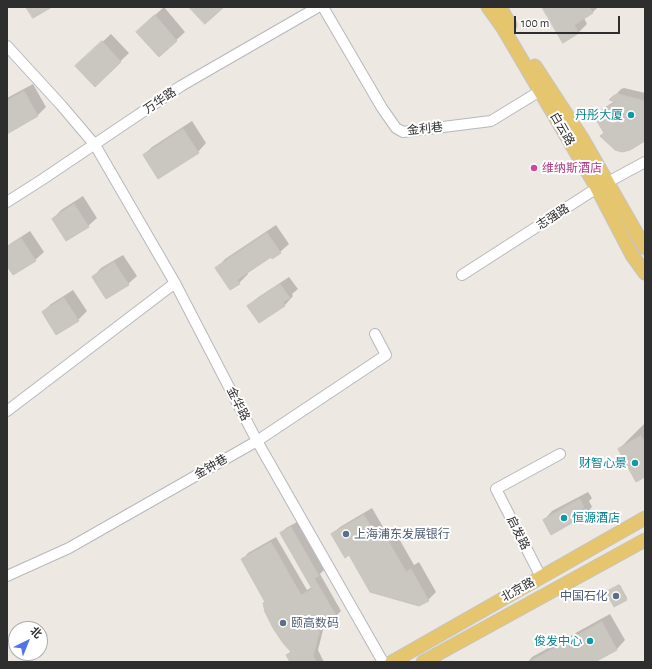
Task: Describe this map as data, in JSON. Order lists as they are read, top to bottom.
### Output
{
  "streets": {
    "main road": ["白云路", "北京路"],
    "street": [
      "万华路",
      "金利巷",
      "志强路",
      "金华路",
      "金钟巷",
      "启发路"
    ]
  },
  "crossings": [
    ["万华路", "金华路"],
    ["金利巷", "白云路"],
    ["白云路", "志强路"],
    ["金华路", "金钟巷"],
    ["启发路", "北京路"]
  ],
  "places": [
    "丹彤大厦",
    "维纳斯酒店",
    "财智心景",
    "恒源酒店",
    "上海浦东发展银行",
    "中国石化",
    "颐高数码",
    "俊发中心"
  ],
  "scale_bar": "100 m",
  "north": "top right"
}
